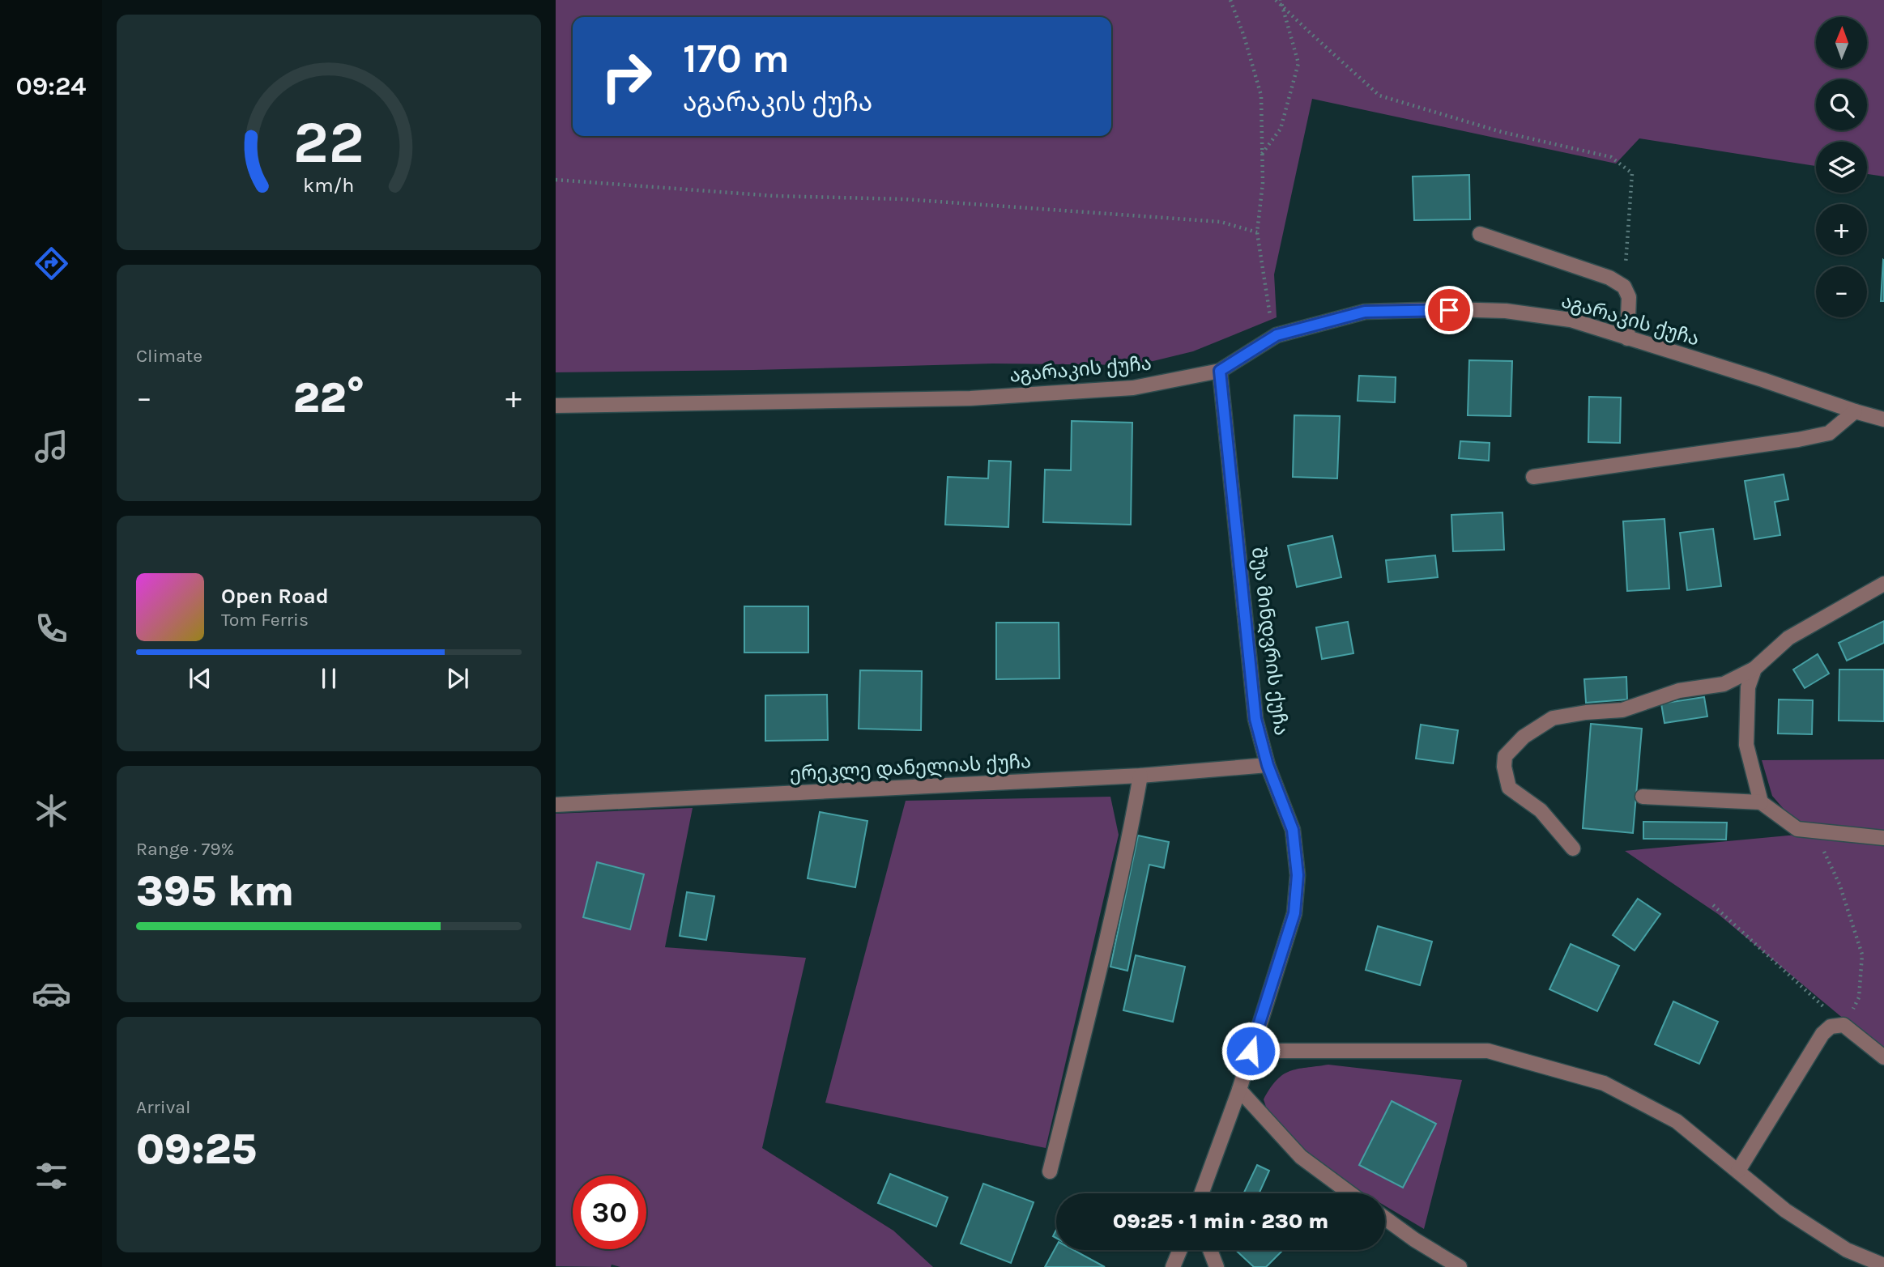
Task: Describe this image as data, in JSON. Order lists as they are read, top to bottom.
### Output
{
  "streets": {
    "street": ["აგარაკის ქუჩა", "შუა მინდვრის ქუჩა", "ერეკლე დანელიას ქუჩა"]
  },
  "crossings": [
    ["აგარაკის ქუჩა", "შუა მინდვრის ქუჩა"],
    ["შუა მინდვრის ქუჩა", "ერეკლე დანელიას ქუჩა"]
  ],
  "north": "top",
  "page": {
    "tabs": "09:24",
    "map_buttons": ["+", "−"],
    "turn": ["170 m", "აგარაკის ქუჩა"],
    "tile": [
      "Climate",
      ["Range · 79%", "395 km"],
      ["Arrival", "09:25"]
    ],
    "heat": ["−", "22°", "+"],
    "song": ["Open Road", "Tom Ferris"],
    "limit": "30",
    "trip": "09:25 · 1 min · 230 m",
    "gauge": ["22", "km/h"]
  }
}
